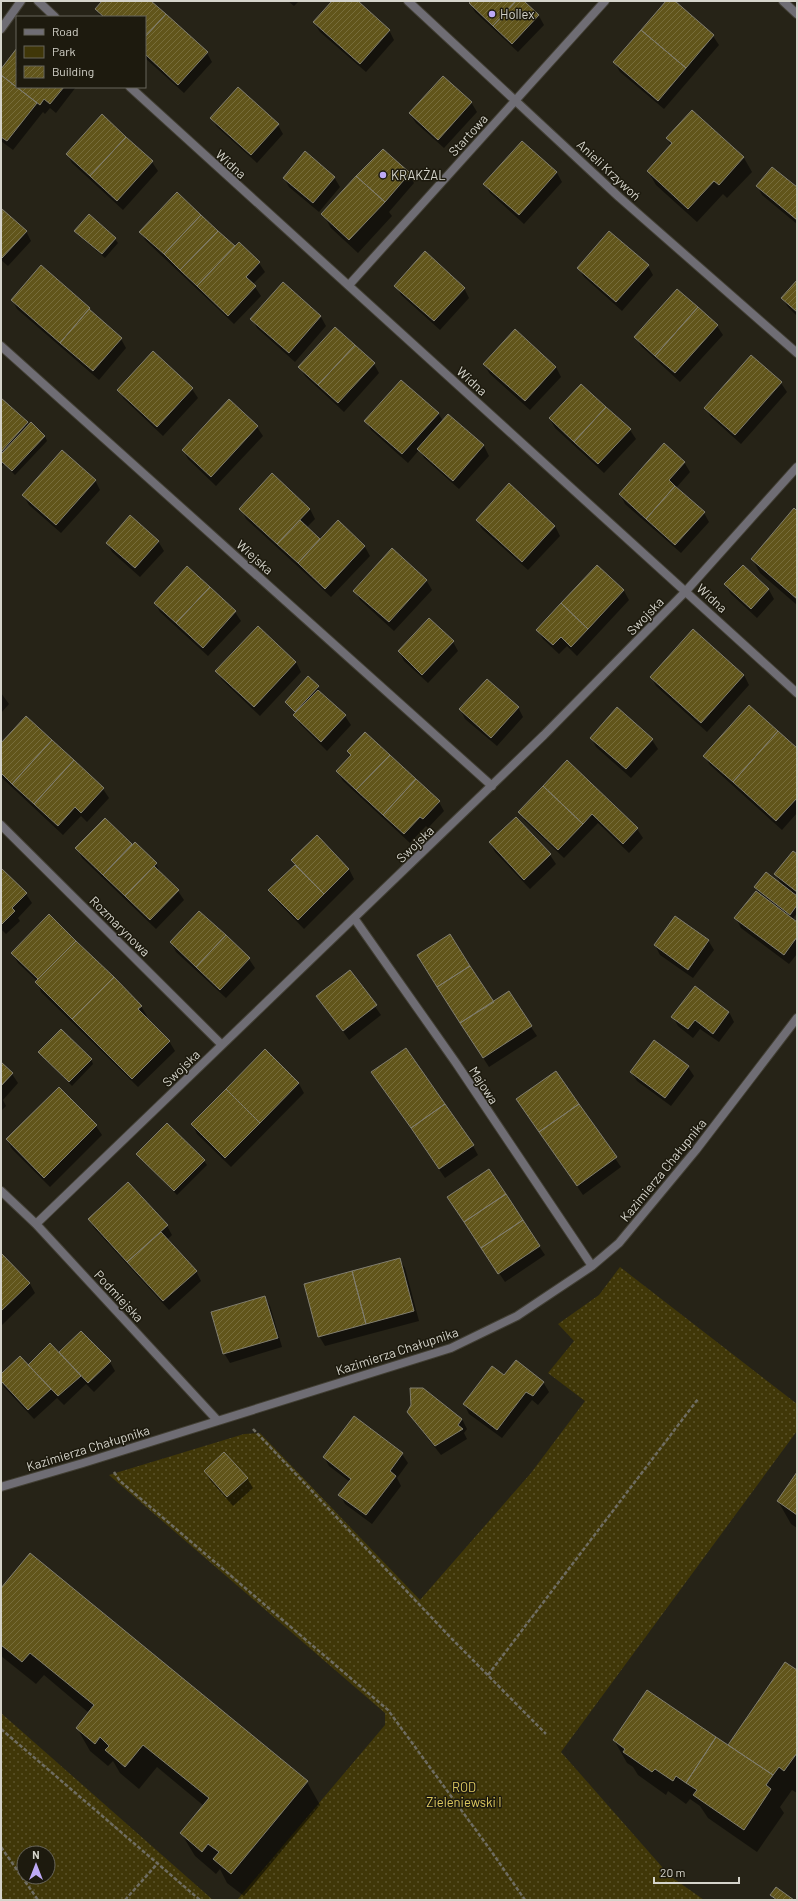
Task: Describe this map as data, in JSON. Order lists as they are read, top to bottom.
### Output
{
  "streets": {
    "street": [
      "Startowa",
      "Widna",
      "Anieli Krzywoń",
      "Wiejska",
      "Swojska",
      "Rozmarynowa",
      "Majowa",
      "Kazimierza Chałupnika",
      "Podmiejska"
    ]
  },
  "crossings": [
    ["Startowa", "Widna"],
    ["Startowa", "Anieli Krzywoń"],
    ["Widna", "Swojska"],
    ["Wiejska", "Swojska"],
    ["Swojska", "Rozmarynowa"],
    ["Swojska", "Majowa"],
    ["Swojska", "Podmiejska"],
    ["Majowa", "Kazimierza Chałupnika"],
    ["Kazimierza Chałupnika", "Podmiejska"]
  ],
  "parks": ["ROD Zieleniewski I"],
  "places": ["Hollex", "KRAKŻAL"],
  "legend": ["Road", "Park", "Building"],
  "scale_bar": "20 m",
  "north": "top"
}
